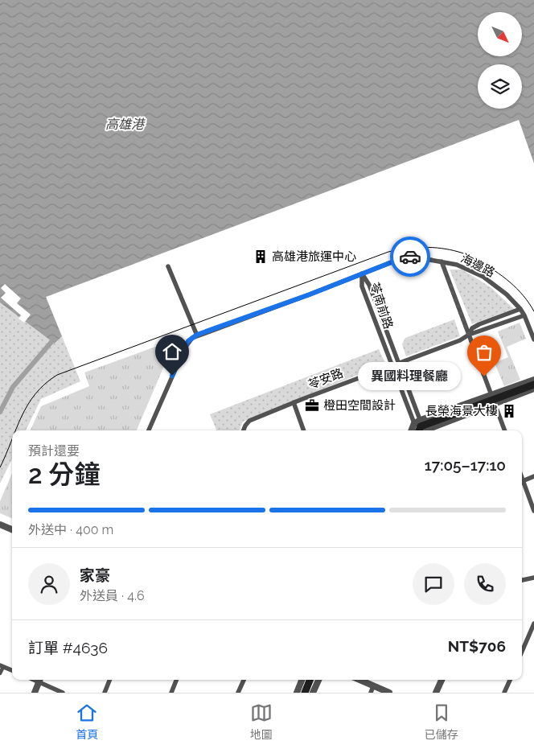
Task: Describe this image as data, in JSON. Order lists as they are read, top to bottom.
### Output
{
  "streets": {
    "street": ["海邊路", "苓南前路", "苓安路"]
  },
  "crossings": [
    ["海邊路", "苓南前路"],
    ["海邊路", "苓安路"],
    ["苓南前路", "苓安路"]
  ],
  "water": ["高雄港"],
  "places": {
    "building": ["高雄港旅運中心", "長榮海景大樓"],
    "other": ["異國料理餐廳"],
    "office": ["橙田空間設計"]
  },
  "north": "bottom right",
  "page": {
    "bubble": "異國料理餐廳",
    "heading": ["2 分鐘", "預計還要", "17:05–17:10"],
    "panel": [
      "家豪",
      "外送員 · 4.6",
      "訂單 #4636",
      "NT$706"
    ],
    "bar": "外送中 · 400 m",
    "tabs": ["首頁", "地圖", "已儲存"]
  }
}
